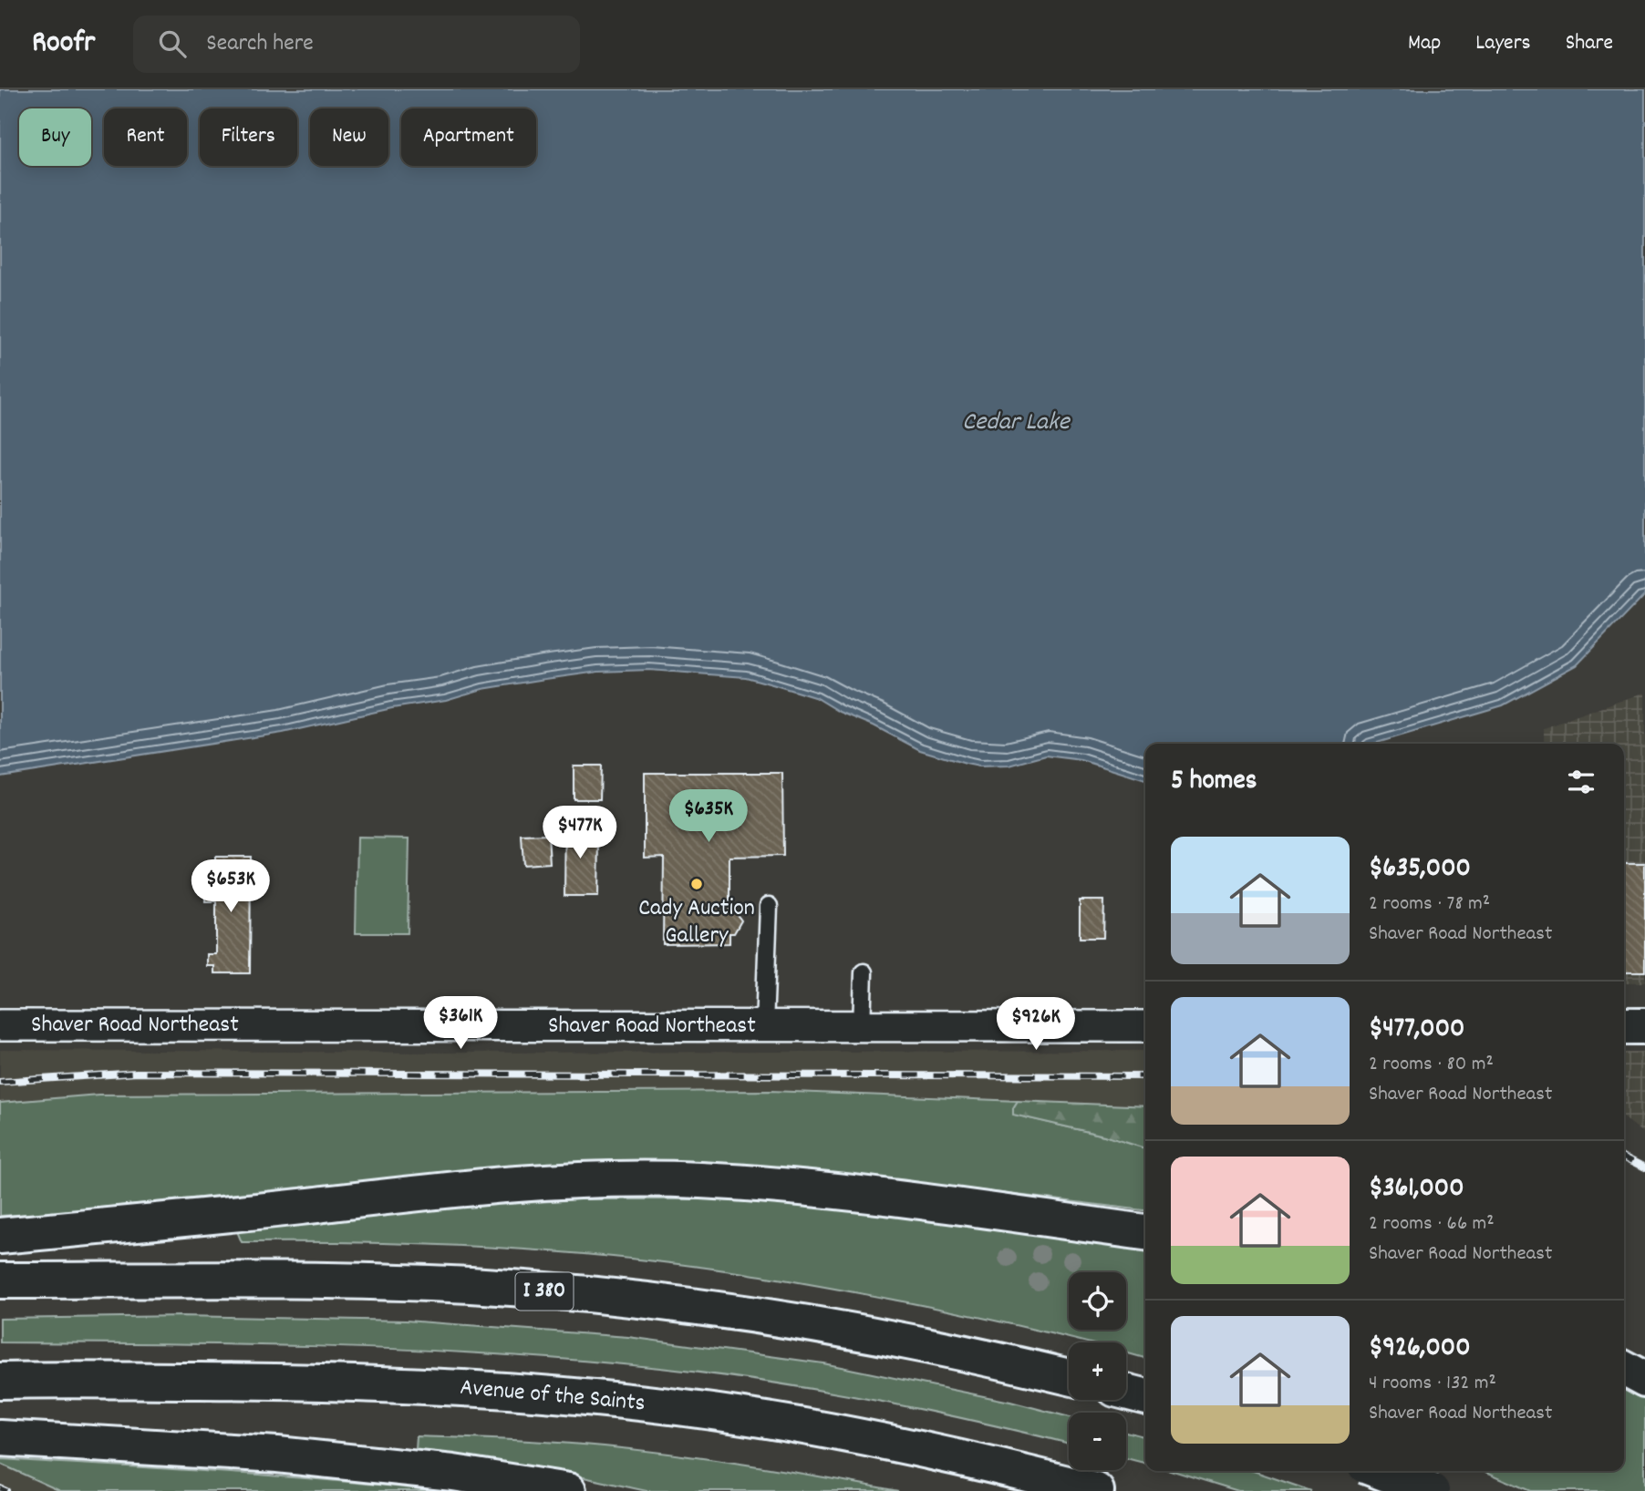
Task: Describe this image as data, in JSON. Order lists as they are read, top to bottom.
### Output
{
  "streets": {
    "main road": ["I 380", "Avenue of the Saints"],
    "street": ["Shaver Road Northeast"]
  },
  "water": ["Cedar Lake"],
  "places": ["Cady Auction Gallery"],
  "page": {
    "header": "Roofr",
    "search": "Search here",
    "nav": ["Map", "Layers", "Share"],
    "chip": [
      "Buy",
      "Rent",
      "Filters",
      "New",
      "Apartment"
    ],
    "heading": "5 homes",
    "price": [
      "$635K",
      "$477K",
      "$653K",
      "$361K",
      "$926K"
    ],
    "list": [
      {
        "name": "$635,000",
        "note": "2 rooms · 78 m² · Shaver Road Northeast"
      },
      {
        "name": "$477,000",
        "note": "2 rooms · 80 m² · Shaver Road Northeast"
      },
      {
        "name": "$361,000",
        "note": "2 rooms · 66 m² · Shaver Road Northeast"
      },
      {
        "name": "$926,000",
        "note": "4 rooms · 132 m² · Shaver Road Northeast"
      }
    ],
    "map_buttons": ["+", "−"]
  }
}
